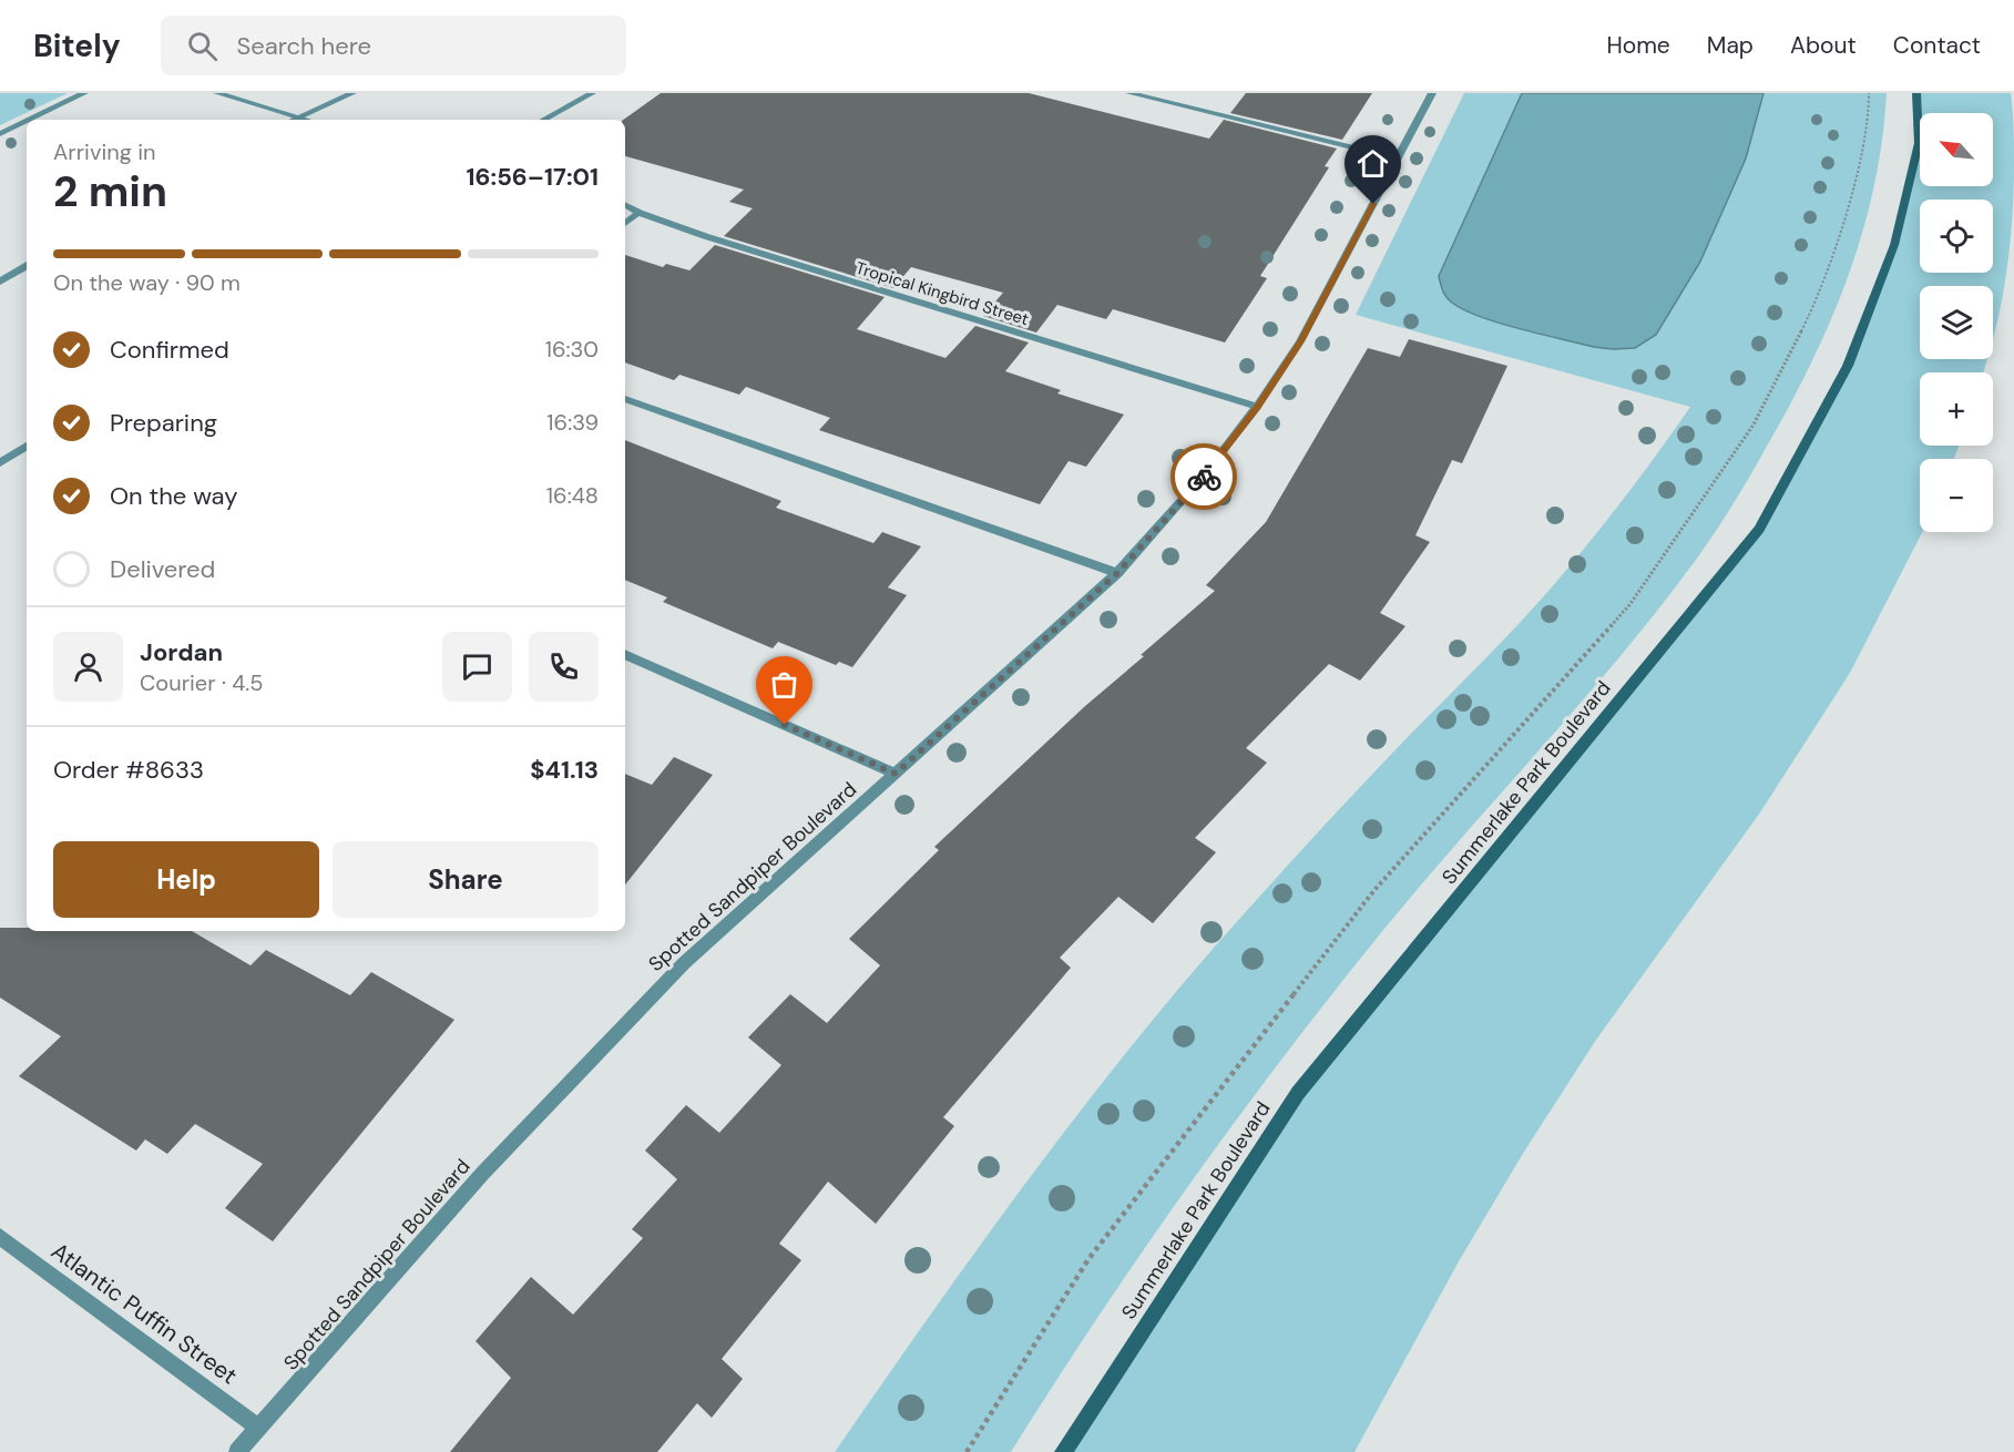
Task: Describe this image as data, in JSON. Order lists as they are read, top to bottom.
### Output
{
  "streets": {
    "main road": ["Summerlake Park Boulevard"],
    "street": ["Tropical Kingbird Street", "Spotted Sandpiper Boulevard", "Atlantic Puffin Street"]
  },
  "crossings": [
    ["Tropical Kingbird Street", "Spotted Sandpiper Boulevard"],
    ["Spotted Sandpiper Boulevard", "Atlantic Puffin Street"]
  ],
  "north": "top left",
  "page": {
    "header": "Bitely",
    "search": "Search here",
    "nav": [
      "Home",
      "Map",
      "About",
      "Contact"
    ],
    "map_buttons": ["+", "−"],
    "heading": ["2 min", "Arriving in", "16:56–17:01"],
    "panel": [
      "Jordan",
      "Courier · 4.5",
      "Order #8633",
      "$41.13"
    ],
    "bar": "On the way · 90 m",
    "list": [
      ["Confirmed", "16:30"],
      ["Preparing", "16:39"],
      ["On the way", "16:48"],
      "Delivered"
    ],
    "buttons": ["Help", "Share"]
  }
}
